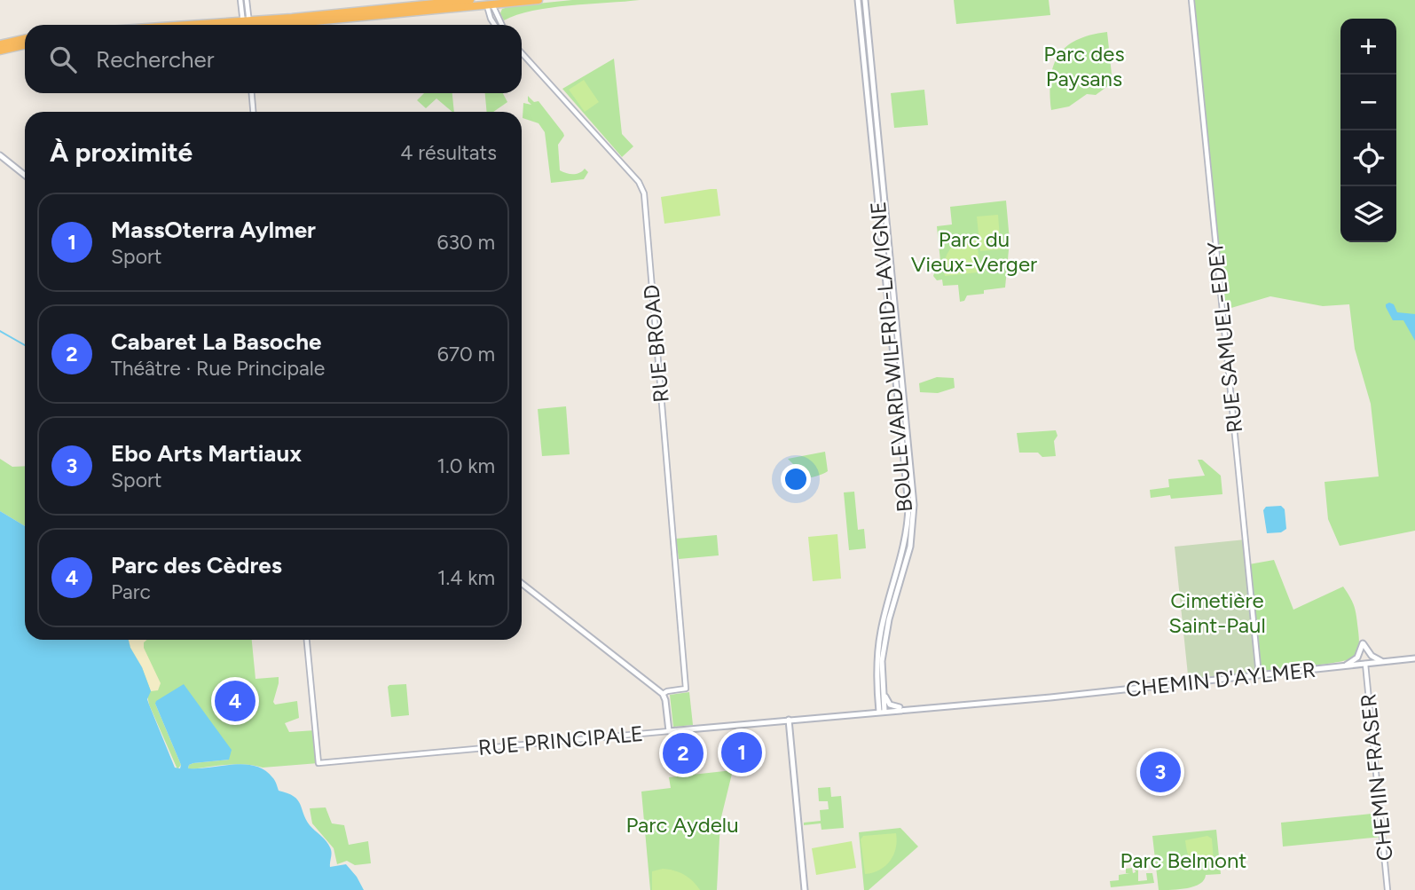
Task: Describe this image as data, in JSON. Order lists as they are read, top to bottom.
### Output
{
  "streets": {
    "main road": ["BOULEVARD WILFRID-LAVIGNE", "CHEMIN D'AYLMER", "RUE PRINCIPALE"],
    "street": ["RUE SAMUEL-EDEY", "RUE BROAD", "CHEMIN FRASER"]
  },
  "crossings": [
    ["RUE SAMUEL-EDEY", "CHEMIN D'AYLMER"],
    ["BOULEVARD WILFRID-LAVIGNE", "RUE PRINCIPALE"],
    ["CHEMIN D'AYLMER", "RUE PRINCIPALE"],
    ["CHEMIN D'AYLMER", "CHEMIN FRASER"]
  ],
  "parks": [
    "Parc des Paysans",
    "Parc du Vieux-Verger",
    "Cimetière Saint-Paul",
    "Parc Aydelu",
    "Parc Belmont"
  ],
  "page": {
    "map_buttons": ["+", "−"],
    "search": "Rechercher",
    "heading": ["À proximité", "4 résultats"],
    "list": [
      {
        "mark": "1",
        "name": "MassOterra Aylmer",
        "note": "Sport",
        "value": "630 m"
      },
      {
        "mark": "2",
        "name": "Cabaret La Basoche",
        "note": "Théâtre · Rue Principale",
        "value": "670 m"
      },
      {
        "mark": "3",
        "name": "Ebo Arts Martiaux",
        "note": "Sport",
        "value": "1.0 km"
      },
      {
        "mark": "4",
        "name": "Parc des Cèdres",
        "note": "Parc",
        "value": "1.4 km"
      }
    ],
    "pins": [
      "4",
      "1",
      "2",
      "3"
    ]
  }
}
